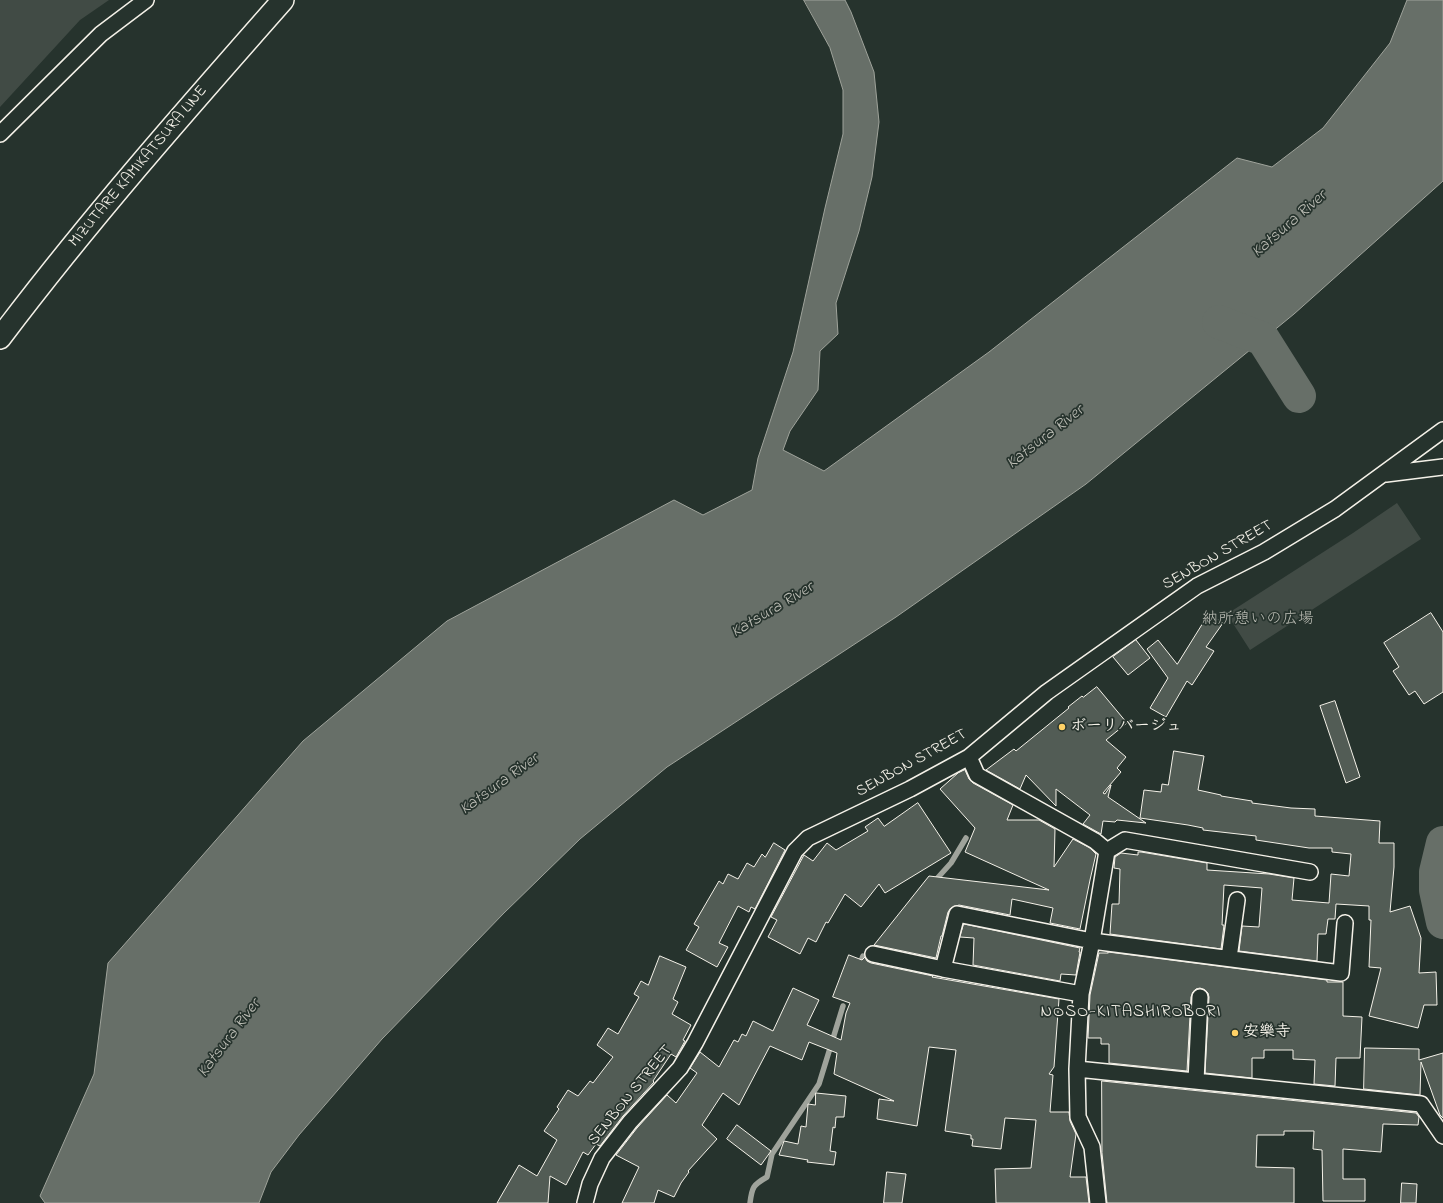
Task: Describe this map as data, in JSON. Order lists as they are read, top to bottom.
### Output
{
  "streets": {
    "main road": ["MIZUTARE KAMIKATSURA LINE"],
    "street": ["SENBON STREET"]
  },
  "districts": ["NOSO-KITASHIROBORI"],
  "water": ["Katsura River"],
  "parks": ["納所憩いの広場"],
  "places": ["ボーリバージュ", "安樂寺"]
}
